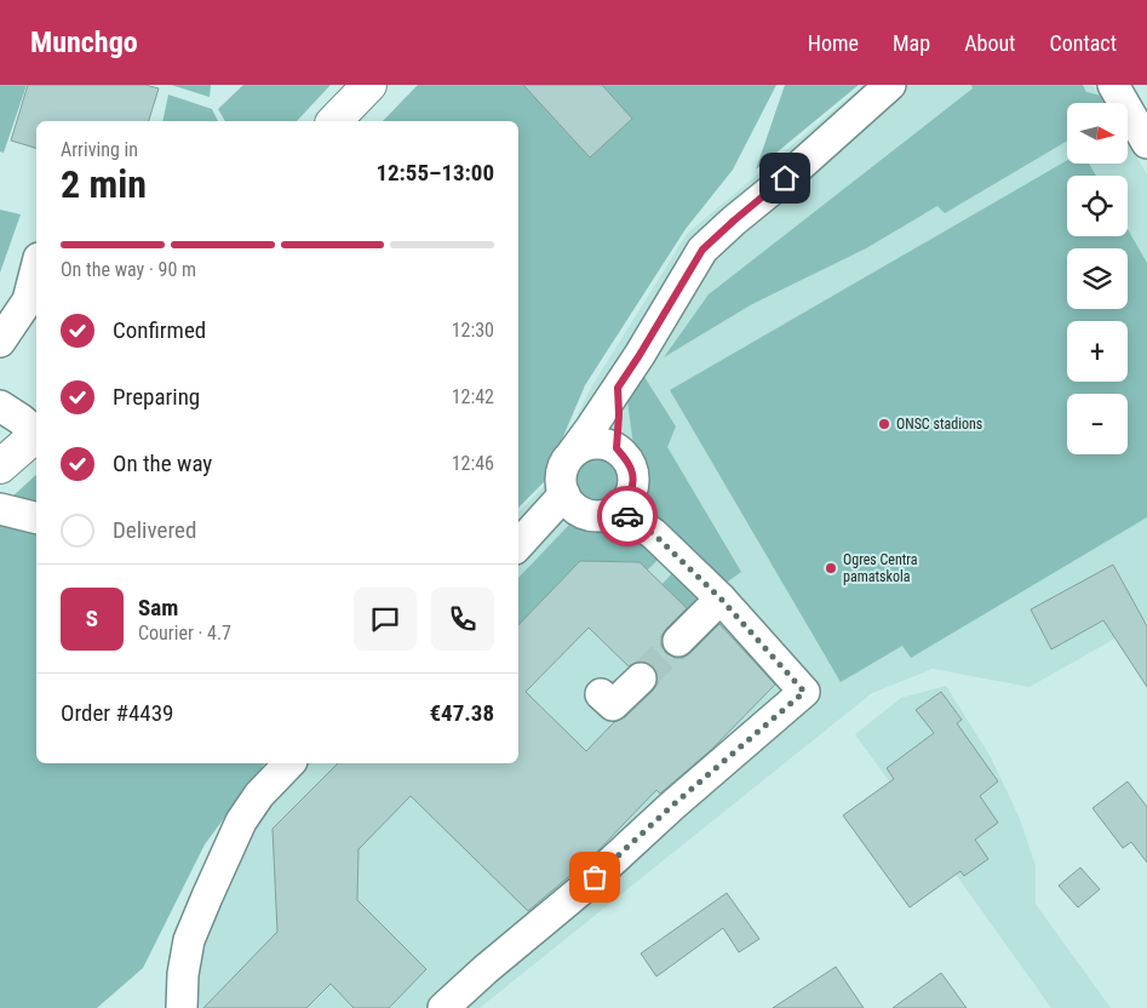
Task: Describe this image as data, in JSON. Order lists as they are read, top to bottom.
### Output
{
  "places": ["ONSC stadions", "Ogres Centra pamatskola"],
  "north": "right",
  "page": {
    "header": "Munchgo",
    "nav": [
      "Home",
      "Map",
      "About",
      "Contact"
    ],
    "map_buttons": ["+", "−"],
    "heading": ["2 min", "Arriving in", "12:55–13:00"],
    "panel": [
      "Sam",
      "Courier · 4.7",
      "Order #4439",
      "€47.38"
    ],
    "bar": "On the way · 90 m",
    "list": [
      ["Confirmed", "12:30"],
      ["Preparing", "12:42"],
      ["On the way", "12:46"],
      "Delivered"
    ],
    "round": "S"
  }
}
